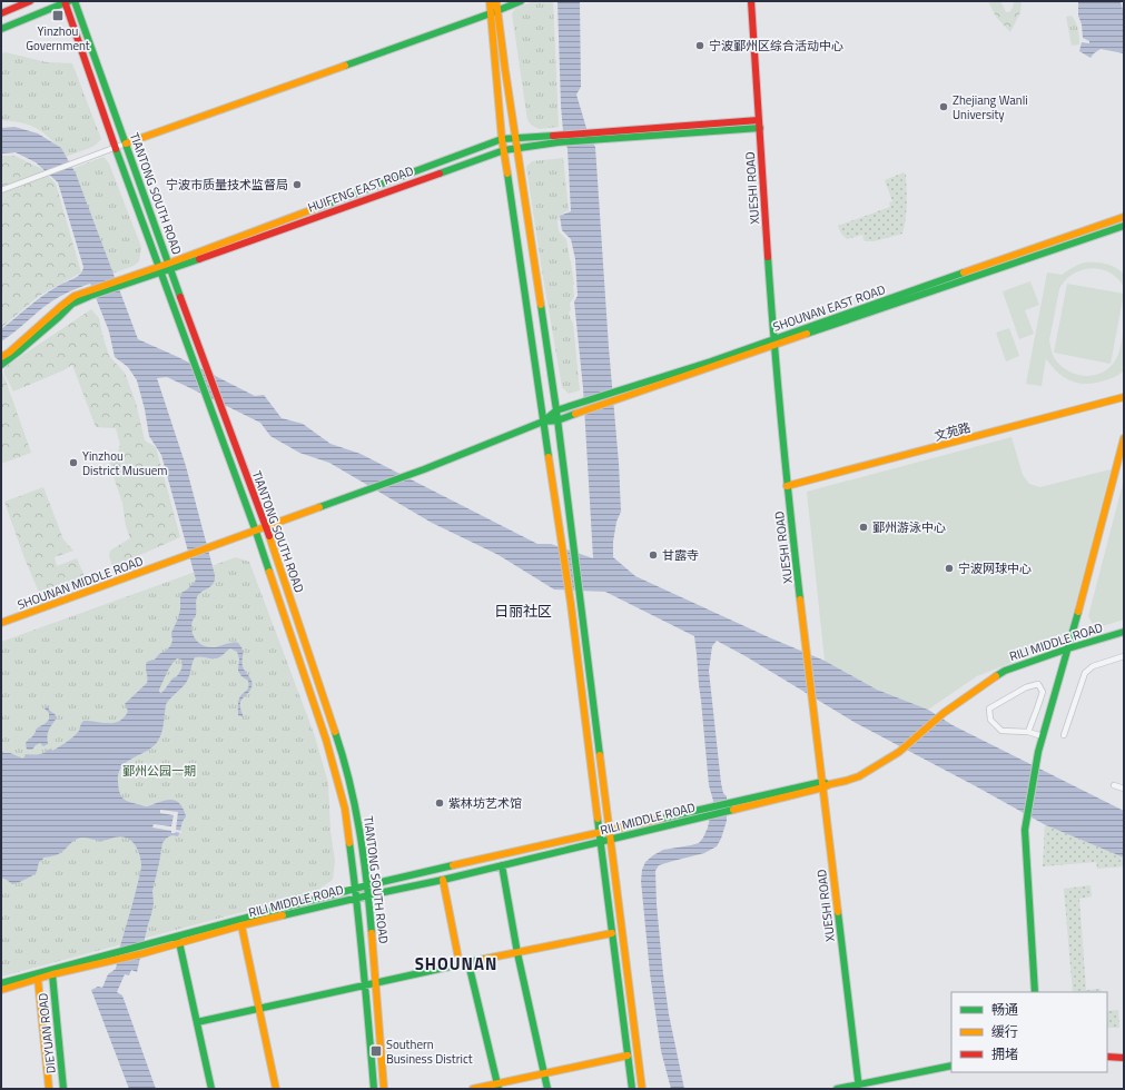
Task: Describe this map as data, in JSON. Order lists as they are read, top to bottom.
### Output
{
  "streets": {
    "main road": [
      "XUESHI ROAD",
      "HUIFENG EAST ROAD",
      "TIANTONG SOUTH ROAD",
      "SHOUNAN EAST ROAD",
      "文苑路",
      "SHOUNAN MIDDLE ROAD",
      "RILI MIDDLE ROAD",
      "DIEYUAN ROAD"
    ]
  },
  "crossings": [
    ["XUESHI ROAD", "HUIFENG EAST ROAD"],
    ["XUESHI ROAD", "SHOUNAN EAST ROAD"],
    ["XUESHI ROAD", "文苑路"],
    ["XUESHI ROAD", "RILI MIDDLE ROAD"],
    ["HUIFENG EAST ROAD", "TIANTONG SOUTH ROAD"],
    ["TIANTONG SOUTH ROAD", "SHOUNAN MIDDLE ROAD"],
    ["TIANTONG SOUTH ROAD", "RILI MIDDLE ROAD"]
  ],
  "districts": ["日丽社区", "SHOUNAN"],
  "parks": ["鄞州公园一期"],
  "places": {
    "transit": ["Yinzhou Government", "Southern Business District"],
    "other": [
      "宁波鄞州区综合活动中心",
      "Zhejiang Wanli University",
      "宁波市质量技术监督局",
      "Yinzhou District Musuem",
      "鄞州游泳中心",
      "甘露寺",
      "宁波网球中心",
      "紫林坊艺术馆"
    ]
  },
  "legend": ["畅通", "缓行", "拥堵"]
}
